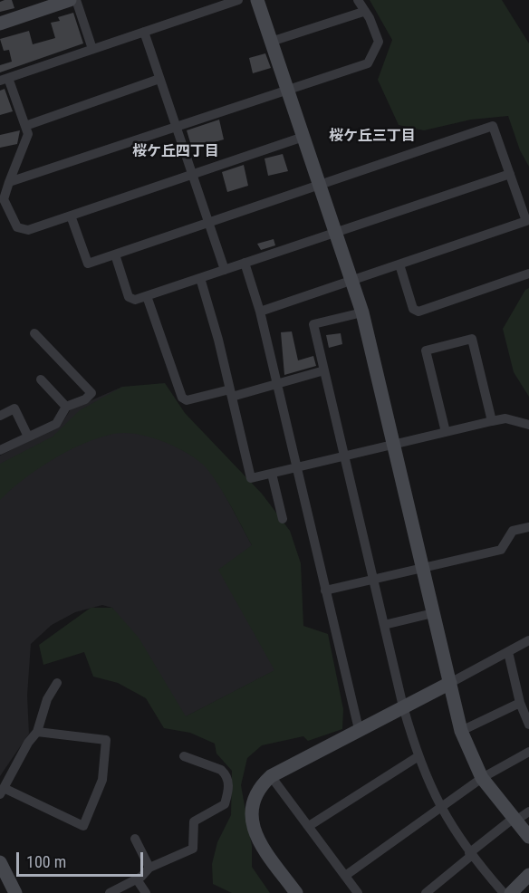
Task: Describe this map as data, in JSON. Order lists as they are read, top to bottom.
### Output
{
  "districts": ["桜ケ丘三丁目", "桜ケ丘四丁目"],
  "scale_bar": "100 m"
}
